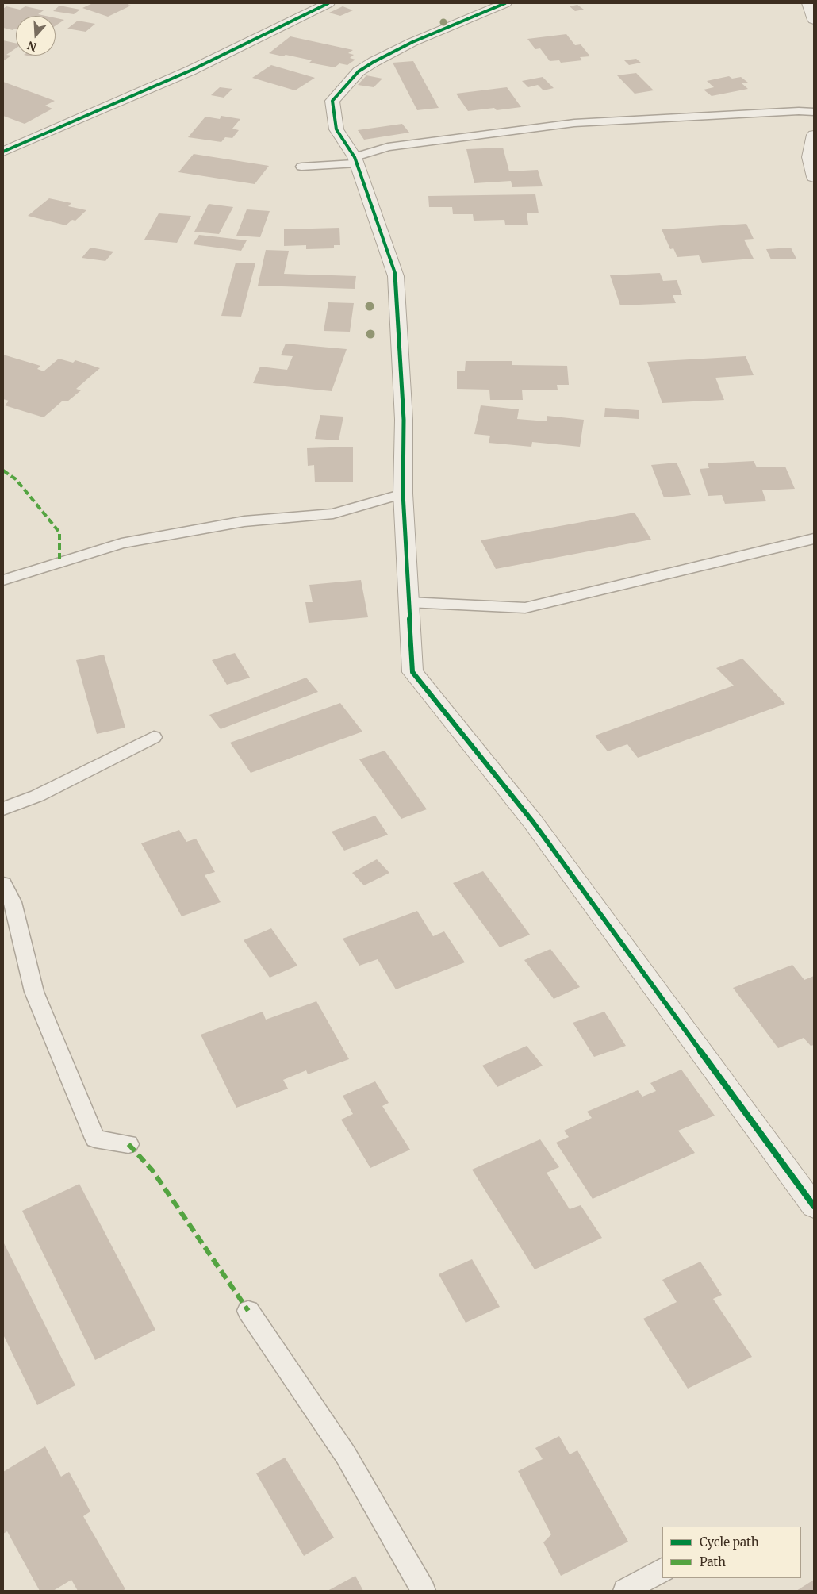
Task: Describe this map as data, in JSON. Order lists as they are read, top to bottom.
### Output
{
  "legend": ["Cycle path", "Path"],
  "north": "bottom"
}
